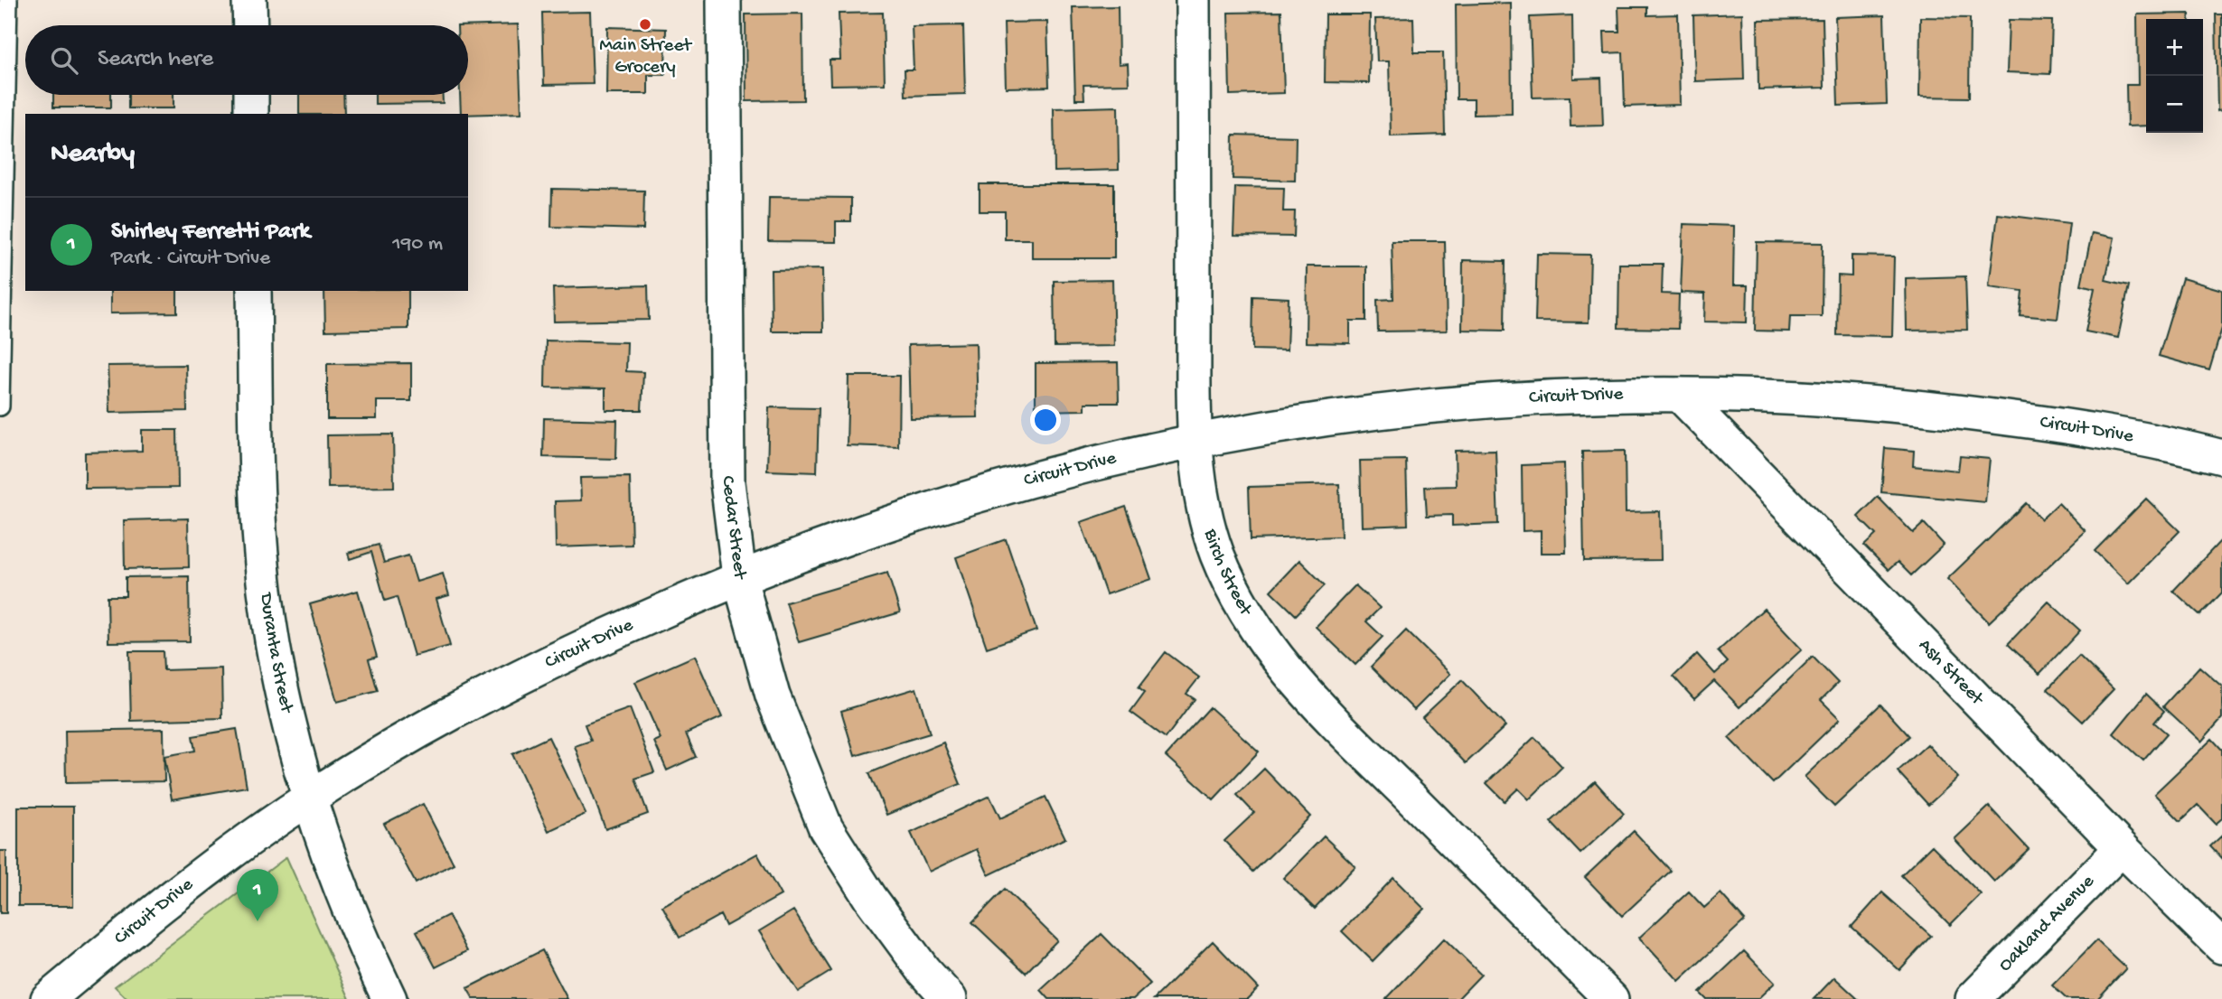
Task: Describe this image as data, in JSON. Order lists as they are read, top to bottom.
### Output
{
  "streets": {
    "street": [
      "Circuit Drive",
      "Cedar Street",
      "Birch Street",
      "Duranta Street",
      "Ash Street",
      "Oakland Avenue"
    ]
  },
  "crossings": [
    ["Circuit Drive", "Cedar Street"],
    ["Circuit Drive", "Birch Street"],
    ["Circuit Drive", "Duranta Street"],
    ["Circuit Drive", "Ash Street"],
    ["Ash Street", "Oakland Avenue"]
  ],
  "places": ["Main Street Grocery"],
  "page": {
    "map_buttons": ["+", "−"],
    "search": "Search here",
    "heading": "Nearby",
    "list": [
      {
        "mark": "1",
        "name": "Shirley Ferretti Park",
        "note": "Park · Circuit Drive",
        "value": "190 m"
      }
    ],
    "pins": "1"
  }
}
